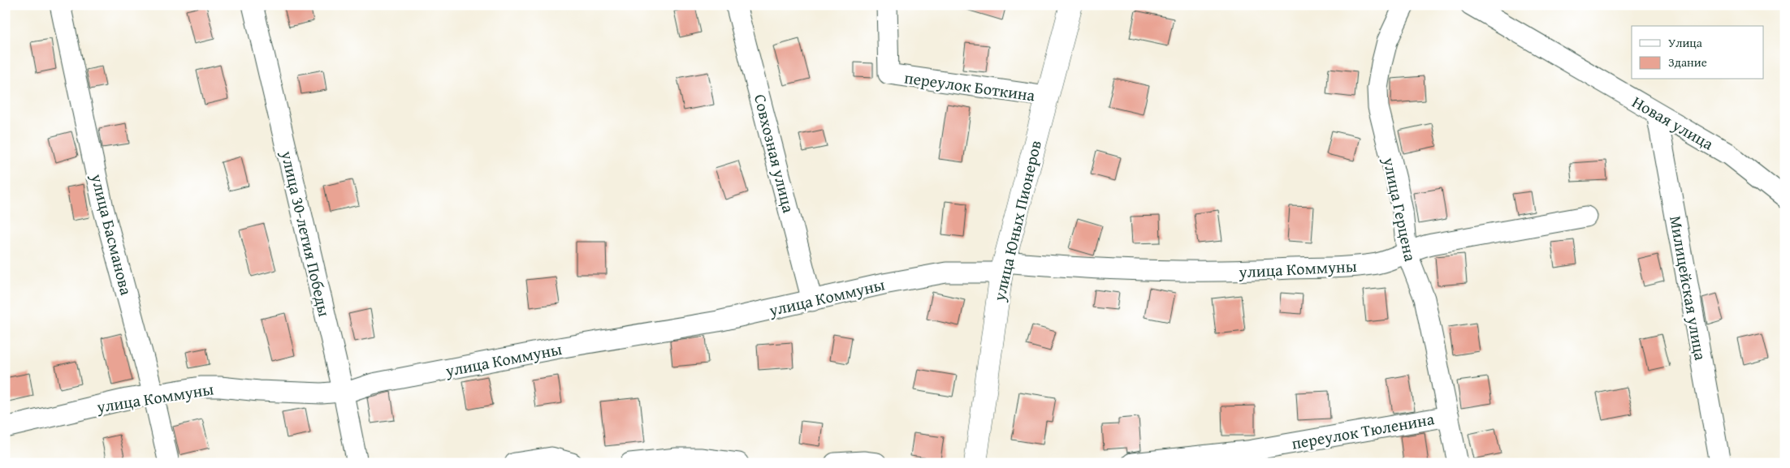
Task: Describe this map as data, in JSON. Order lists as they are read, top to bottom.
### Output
{
  "streets": {
    "main road": ["улица Юных Пионеров"],
    "street": [
      "переулок Боткина",
      "Новая улица",
      "Совхозная улица",
      "улица Герцена",
      "улица 30-летия Победы",
      "улица Басманова",
      "улица Коммуны",
      "Милицейская улица",
      "переулок Тюленина"
    ]
  },
  "crossings": [
    ["переулок Боткина", "улица Юных Пионеров"],
    ["Новая улица", "Милицейская улица"],
    ["Совхозная улица", "улица Коммуны"],
    ["улица Герцена", "улица Коммуны"],
    ["улица Герцена", "переулок Тюленина"],
    ["улица Юных Пионеров", "улица Коммуны"],
    ["улица 30-летия Победы", "улица Коммуны"],
    ["улица Басманова", "улица Коммуны"]
  ],
  "legend": ["Улица", "Здание"]
}
